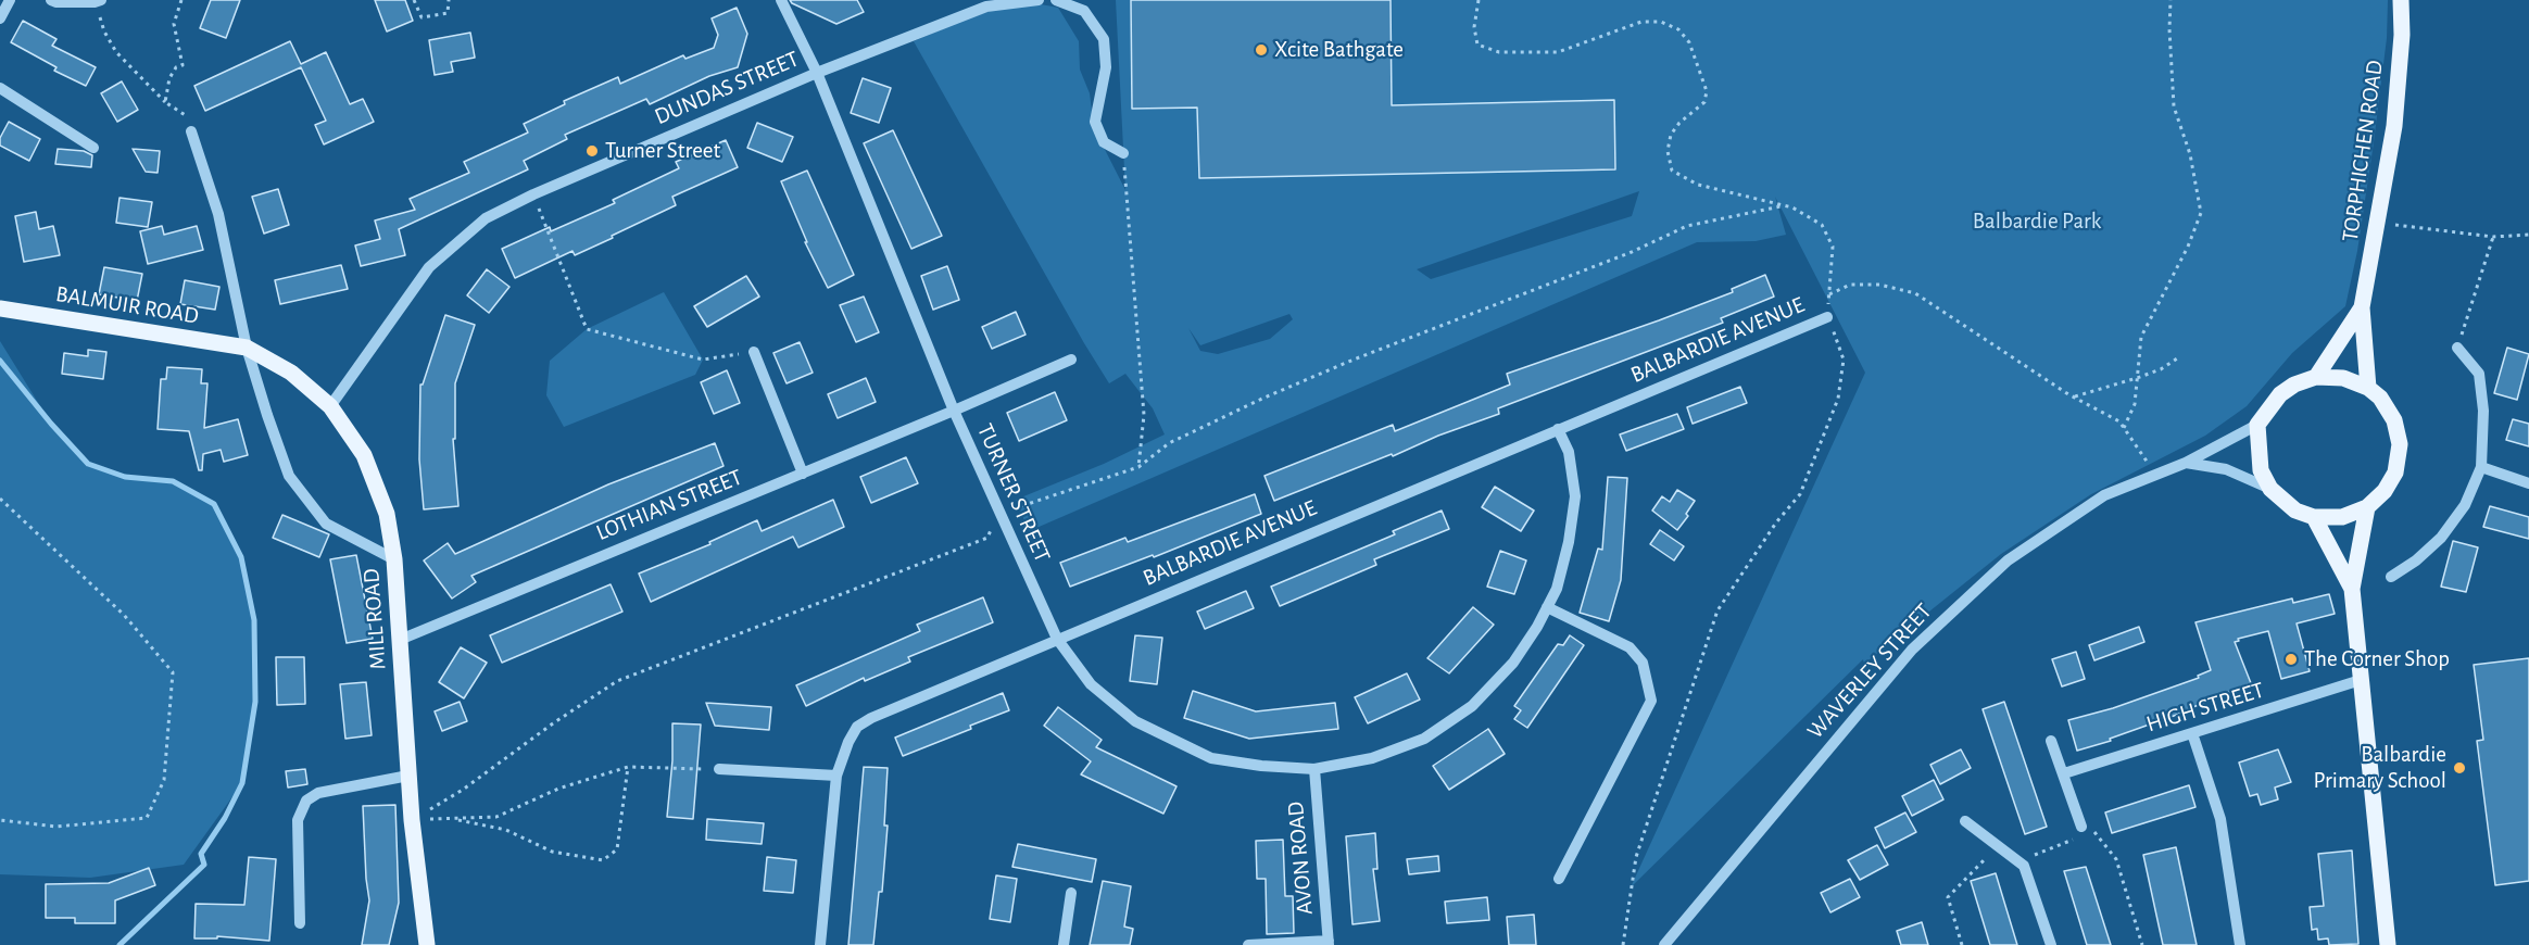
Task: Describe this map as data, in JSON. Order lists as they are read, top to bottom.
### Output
{
  "streets": {
    "main road": ["TORPHICHEN ROAD", "BALMUIR ROAD", "MILL ROAD"],
    "street": [
      "DUNDAS STREET",
      "BALBARDIE AVENUE",
      "TURNER STREET",
      "LOTHIAN STREET",
      "WAVERLEY STREET",
      "HIGH STREET",
      "AVON ROAD"
    ]
  },
  "crossings": [
    ["DUNDAS STREET", "TURNER STREET"],
    ["DUNDAS STREET", "MILL ROAD"],
    ["BALMUIR ROAD", "MILL ROAD"],
    ["BALBARDIE AVENUE", "TURNER STREET"],
    ["TURNER STREET", "LOTHIAN STREET"],
    ["TURNER STREET", "AVON ROAD"],
    ["LOTHIAN STREET", "MILL ROAD"]
  ],
  "parks": ["Balbardie Park"],
  "places": [
    "Xcite Bathgate",
    "Turner Street",
    "The Corner Shop",
    "Balbardie Primary School"
  ]
}
